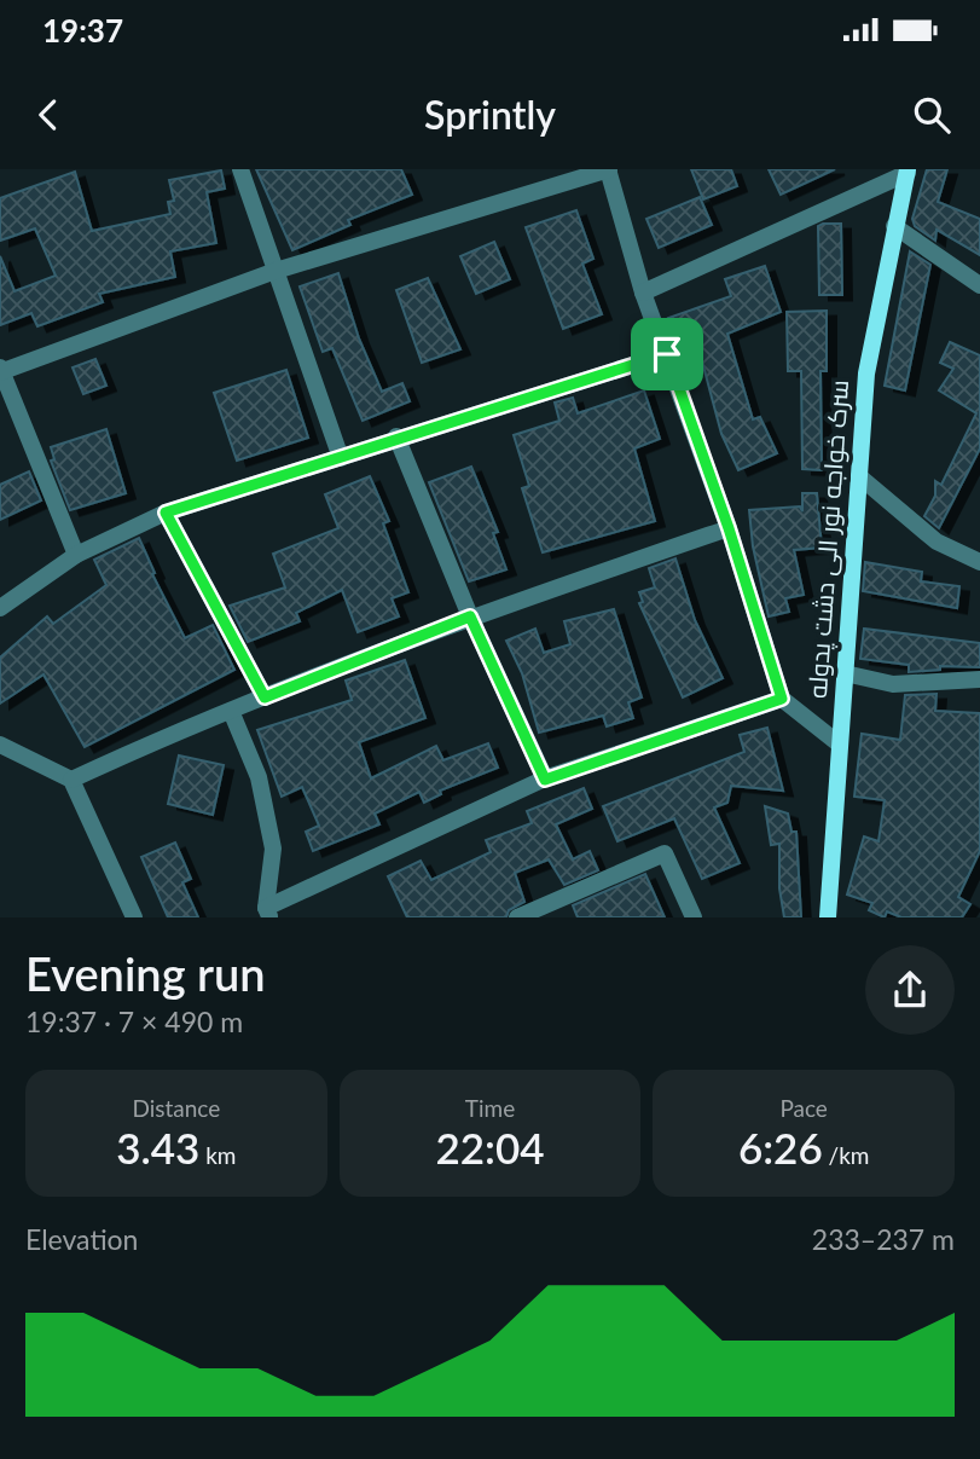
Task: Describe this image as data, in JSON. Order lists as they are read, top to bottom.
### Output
{
  "streets": {
    "main road": ["سرک خواجه نور الی دشت پدوله"]
  },
  "page": {
    "status": "19:37",
    "header": "Sprintly",
    "heading": ["Evening run", "19:37 · 7 × 490 m"],
    "stats": [
      ["Distance", "3.43 km"],
      ["Time", "22:04"],
      ["Pace", "6:26 /km"]
    ],
    "chart": ["Elevation", "233–237 m"]
  }
}
